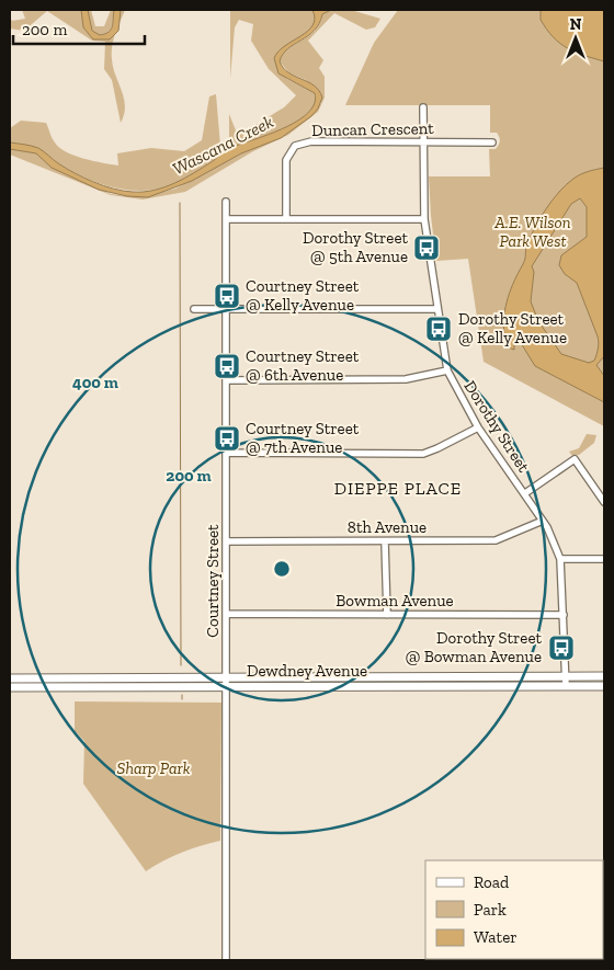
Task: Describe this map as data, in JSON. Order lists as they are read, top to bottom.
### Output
{
  "streets": {
    "main road": ["Dewdney Avenue"],
    "street": [
      "Duncan Crescent",
      "Dorothy Street",
      "8th Avenue",
      "Courtney Street",
      "Bowman Avenue"
    ]
  },
  "crossings": [
    ["Duncan Crescent", "Dorothy Street"],
    ["Dorothy Street", "8th Avenue"],
    ["Dorothy Street", "Bowman Avenue"],
    ["Dorothy Street", "Dewdney Avenue"],
    ["8th Avenue", "Courtney Street"],
    ["Courtney Street", "Bowman Avenue"],
    ["Courtney Street", "Dewdney Avenue"]
  ],
  "districts": ["DIEPPE PLACE"],
  "water": ["Wascana Creek"],
  "parks": ["A.E. Wilson Park West", "Sharp Park"],
  "places": {
    "bus stop": [
      "Dorothy Street @ 5th Avenue",
      "Courtney Street @ Kelly Avenue",
      "Dorothy Street @ Kelly Avenue",
      "Courtney Street @ 6th Avenue",
      "Courtney Street @ 7th Avenue",
      "Dorothy Street @ Bowman Avenue"
    ]
  },
  "legend": ["Road", "Park", "Water"],
  "scale_bar": "200 m",
  "north": "top",
  "rings": ["400 m", "200 m"]
}
